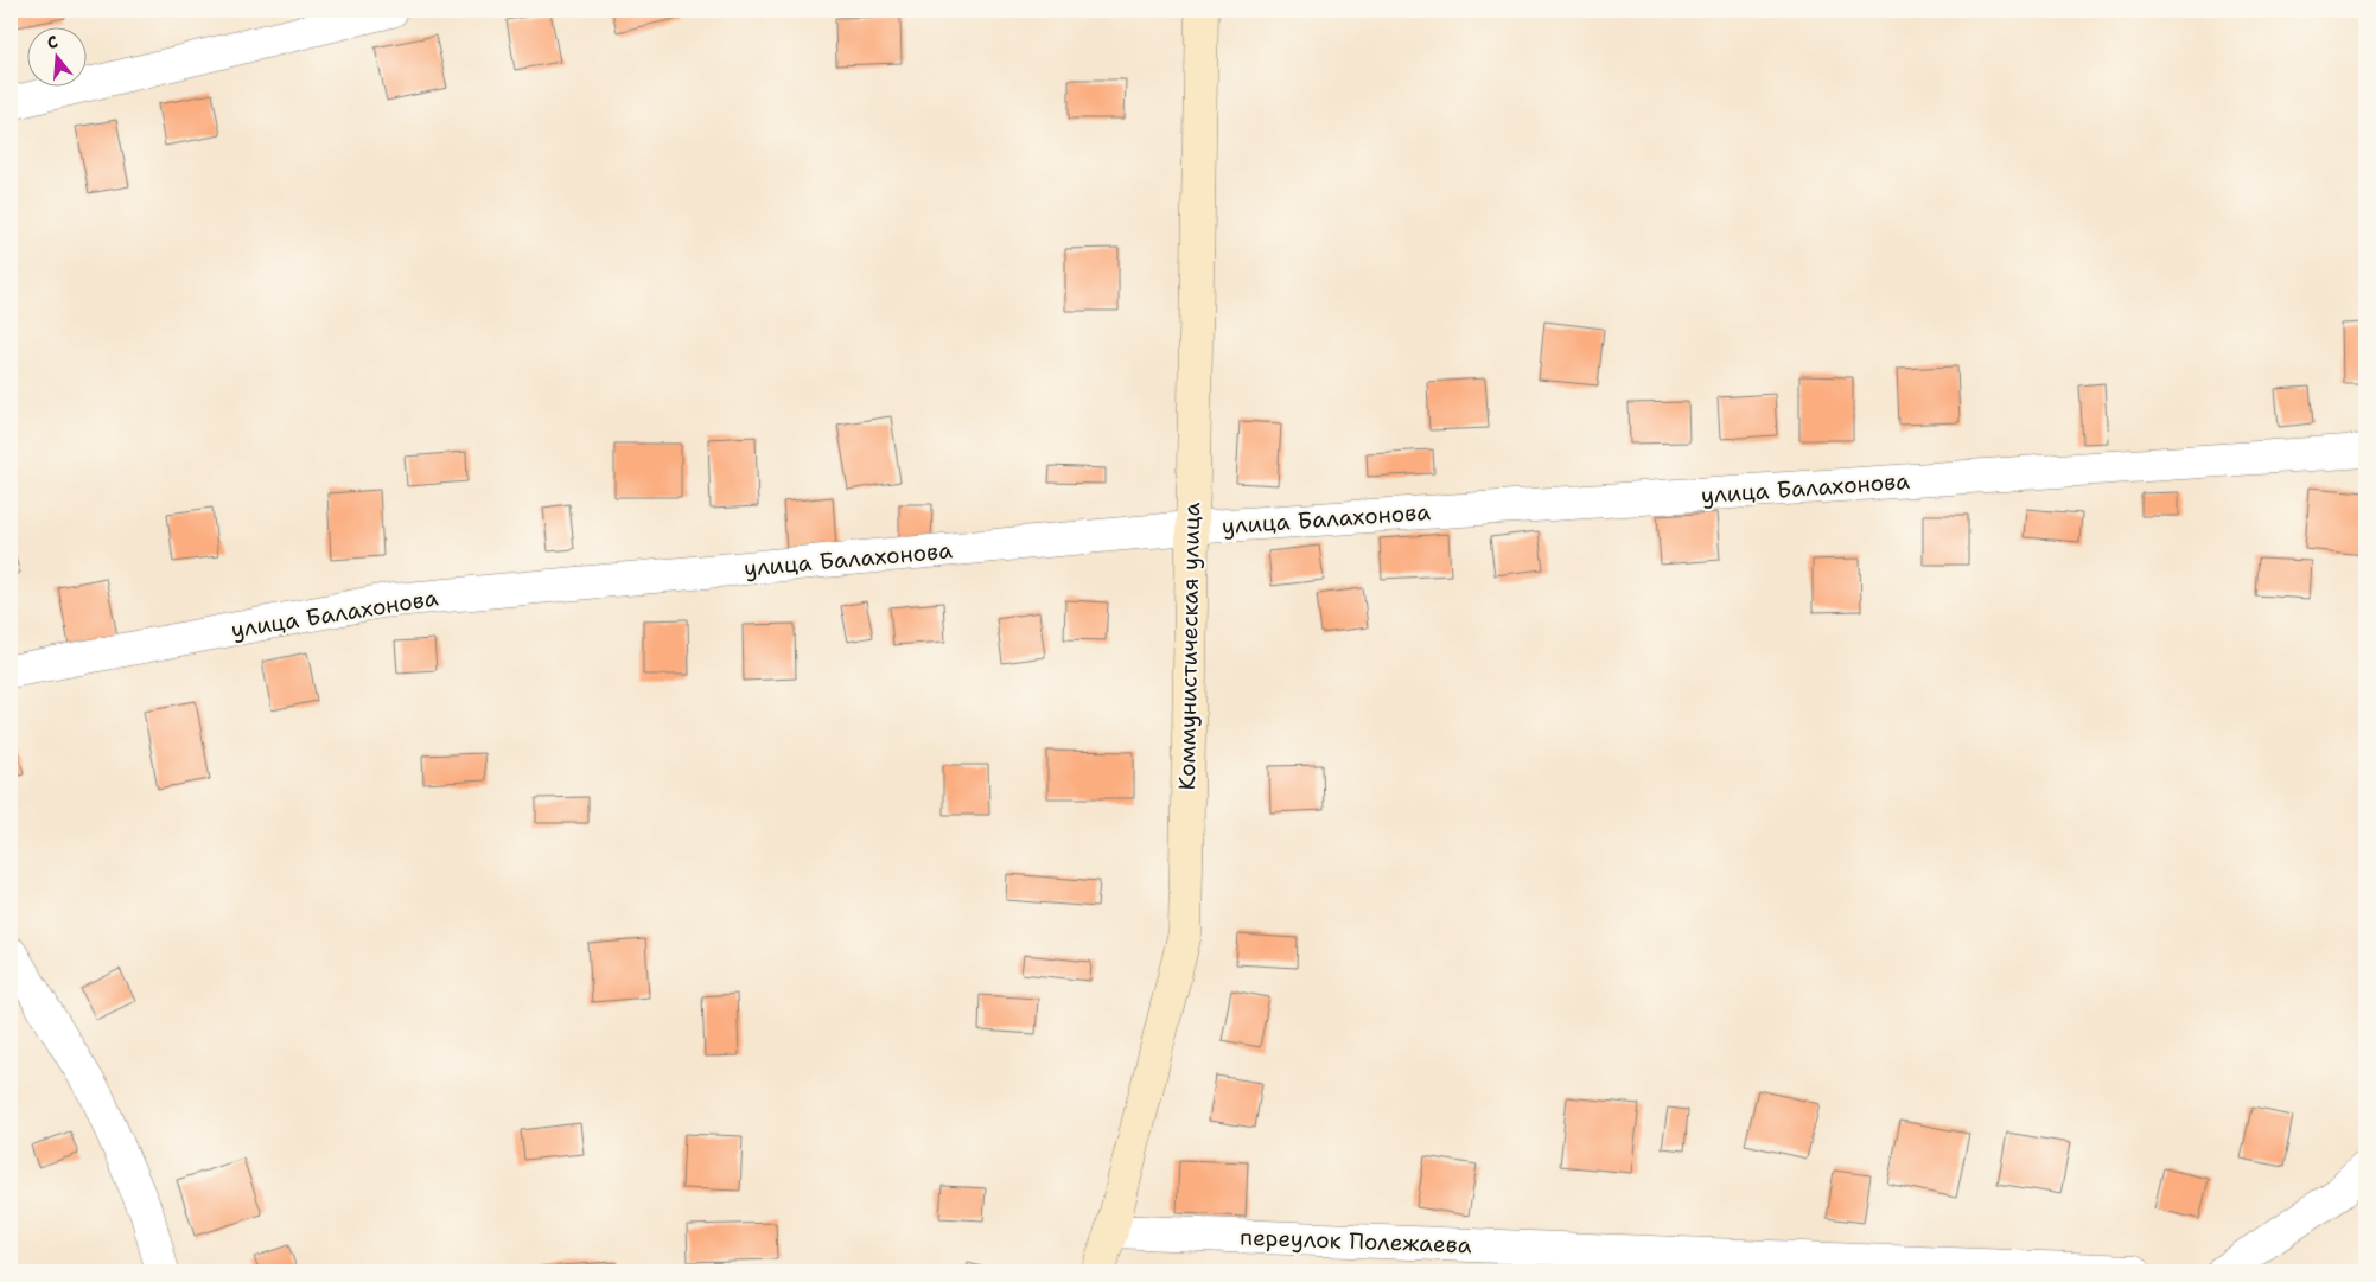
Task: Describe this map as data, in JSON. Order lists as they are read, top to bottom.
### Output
{
  "streets": {
    "street": ["улица Балахонова", "Коммунистическая улица", "переулок Полежаева"]
  },
  "crossings": [
    ["улица Балахонова", "Коммунистическая улица"],
    ["Коммунистическая улица", "переулок Полежаева"]
  ],
  "north": "top"
}
